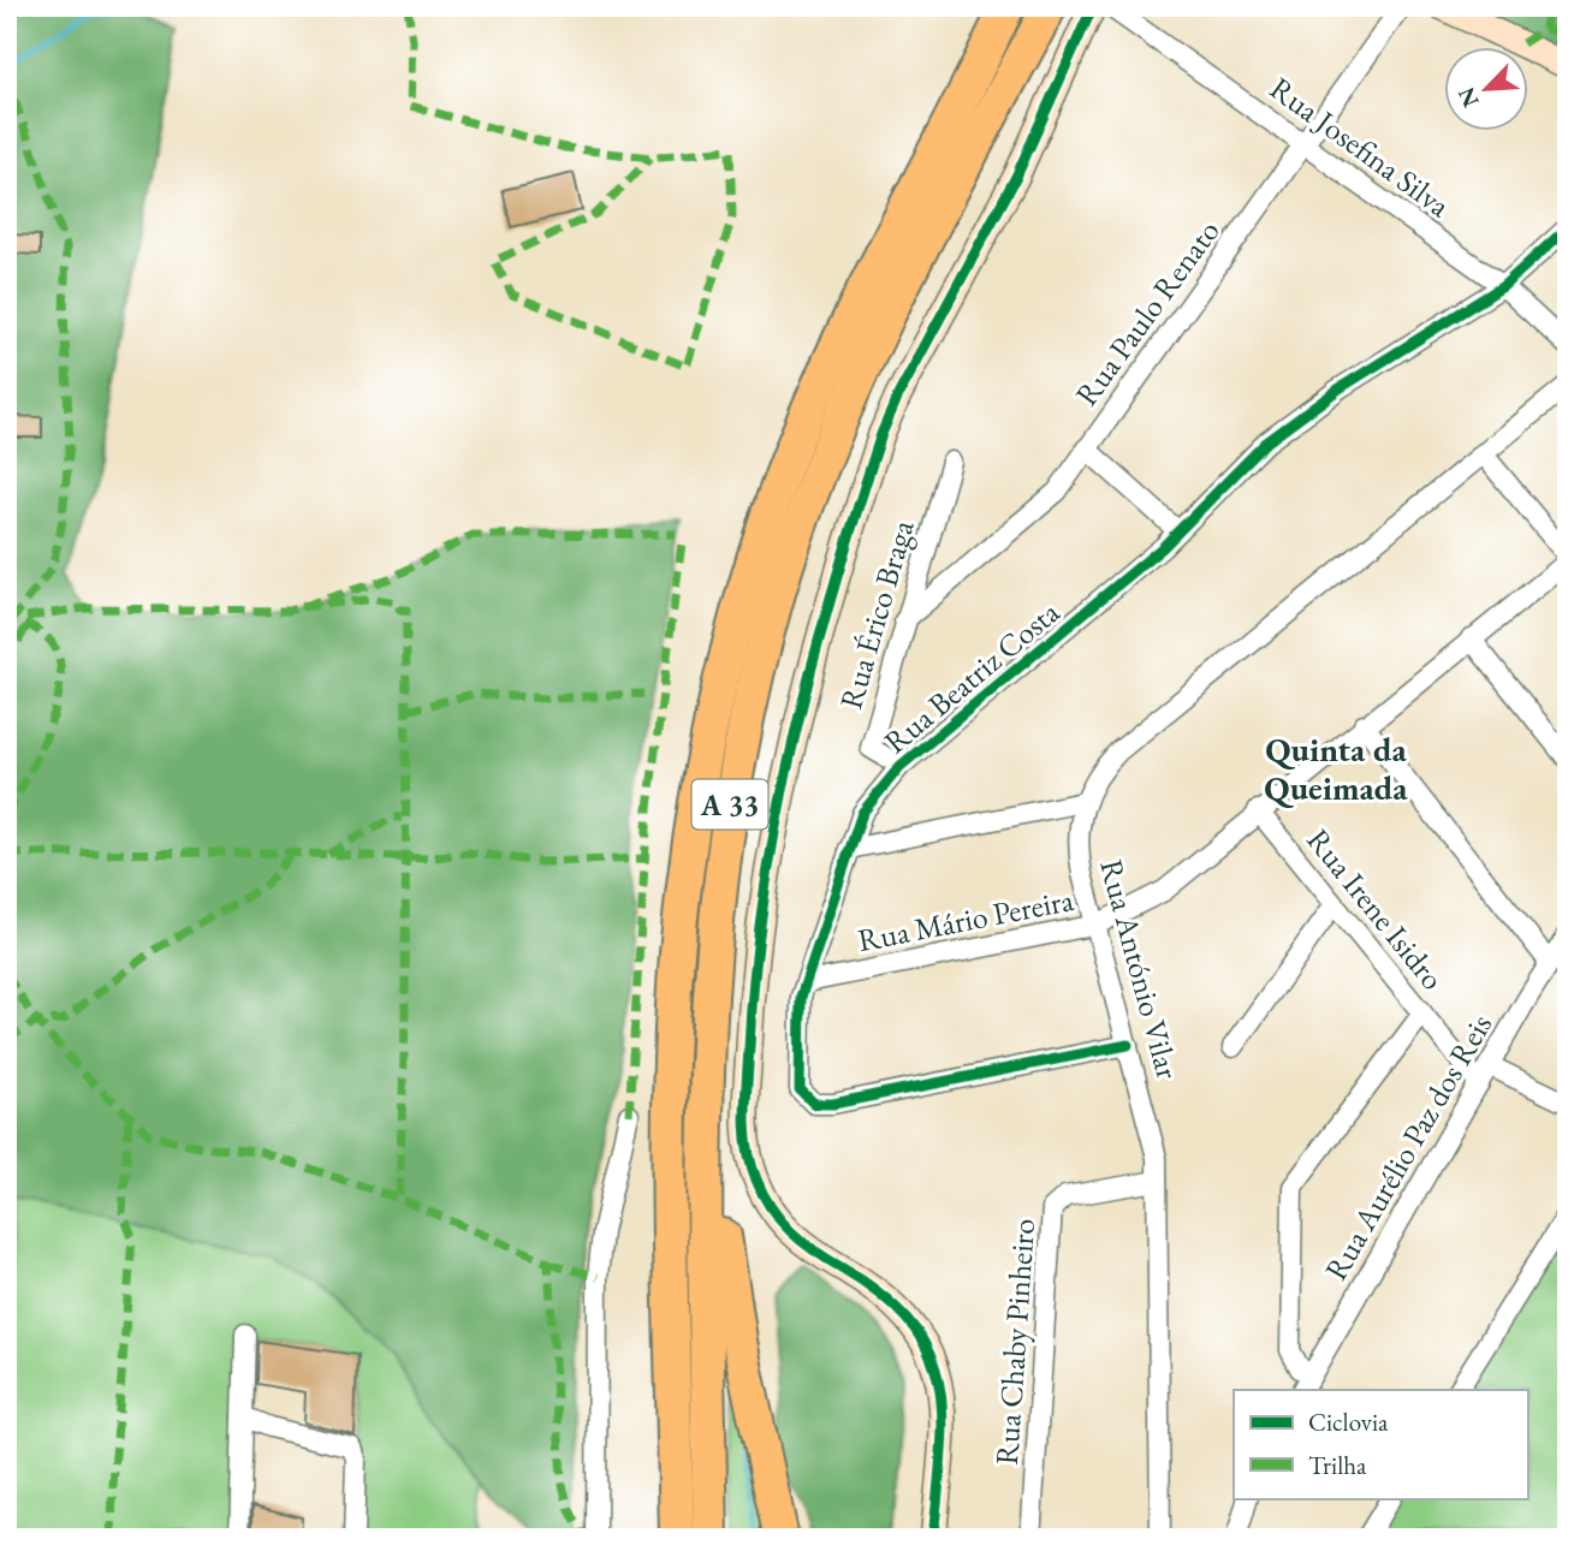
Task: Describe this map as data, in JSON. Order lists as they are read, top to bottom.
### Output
{
  "streets": {
    "highway": ["A 33"],
    "street": [
      "Rua Josefina Silva",
      "Rua Paulo Renato",
      "Rua Érico Braga",
      "Rua Beatriz Costa",
      "Rua Irene Isidro",
      "Rua Mário Pereira",
      "Rua António Vilar",
      "Rua Aurélio Paz dos Reis",
      "Rua Chaby Pinheiro"
    ]
  },
  "crossings": [
    ["Rua Josefina Silva", "Rua Paulo Renato"],
    ["Rua Josefina Silva", "Rua Beatriz Costa"],
    ["Rua Paulo Renato", "Rua Érico Braga"],
    ["Rua Érico Braga", "Rua Beatriz Costa"],
    ["Rua Beatriz Costa", "Rua Mário Pereira"],
    ["Rua Beatriz Costa", "Rua António Vilar"],
    ["Rua Irene Isidro", "Rua Mário Pereira"],
    ["Rua Irene Isidro", "Rua Aurélio Paz dos Reis"],
    ["Rua Mário Pereira", "Rua António Vilar"],
    ["Rua António Vilar", "Rua Chaby Pinheiro"]
  ],
  "districts": ["Quinta da Queimada"],
  "legend": ["Ciclovia", "Trilha"],
  "north": "bottom left"
}
